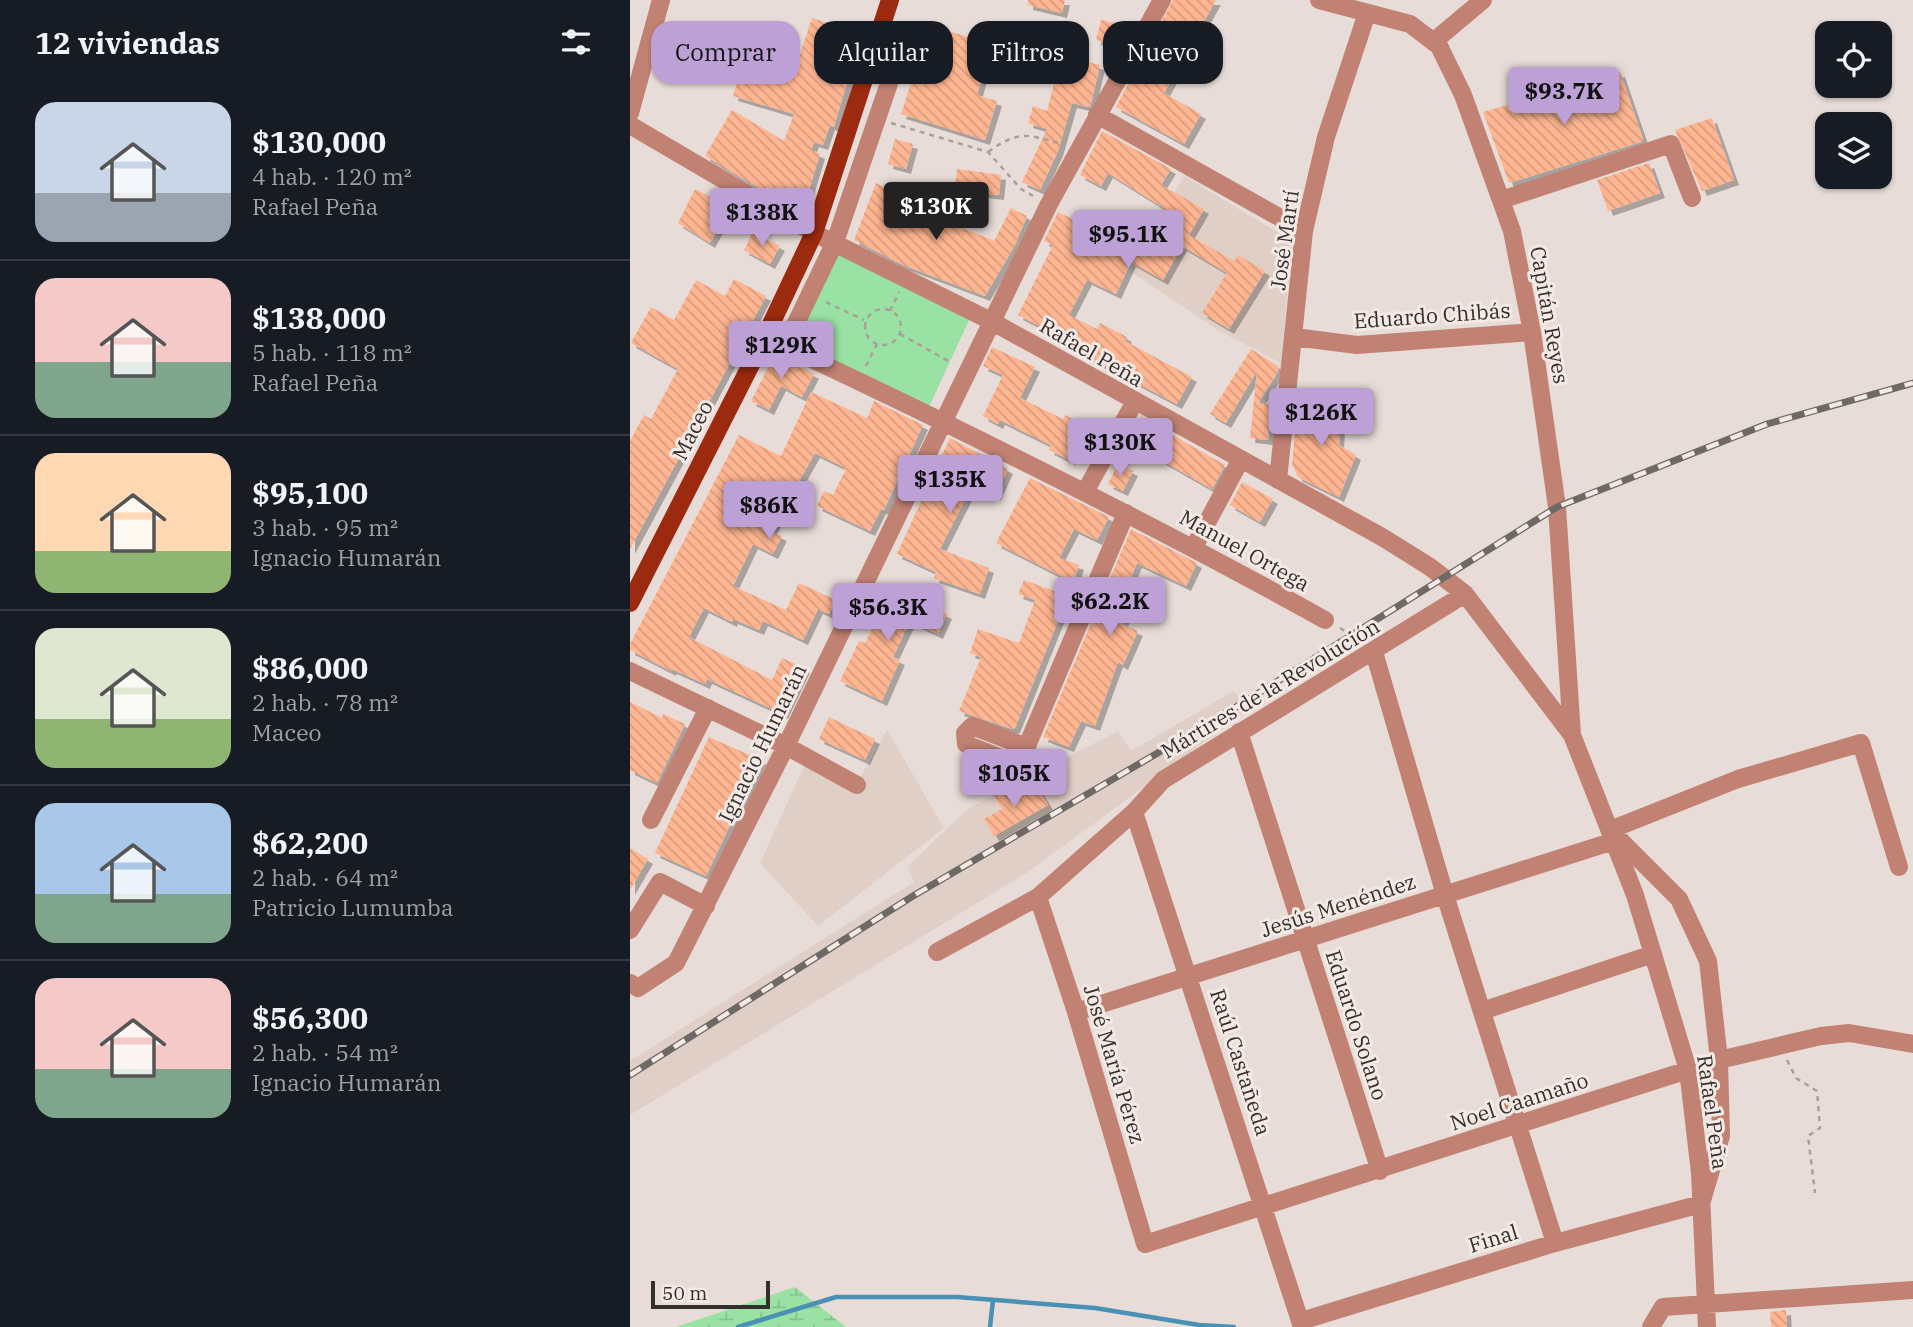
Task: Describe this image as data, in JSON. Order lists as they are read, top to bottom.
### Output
{
  "streets": {
    "main road": ["Maceo"],
    "street": [
      "José Martí",
      "Eduardo Chibás",
      "Capitán Reyes",
      "Rafael Peña",
      "Manuel Ortega",
      "Mártires de la Revolución",
      "Ignacio Humarán",
      "Jesús Menéndez",
      "Eduardo Solano",
      "Raúl Castañeda",
      "José María Pérez",
      "Noel Caamaño",
      "Final"
    ]
  },
  "crossings": [
    ["José Martí", "Eduardo Chibás"],
    ["José Martí", "Capitán Reyes"],
    ["José Martí", "Rafael Peña"],
    ["Eduardo Chibás", "Capitán Reyes"],
    ["Capitán Reyes", "Rafael Peña"],
    ["Rafael Peña", "Maceo"],
    ["Rafael Peña", "Mártires de la Revolución"],
    ["Rafael Peña", "Ignacio Humarán"],
    ["Rafael Peña", "Jesús Menéndez"],
    ["Rafael Peña", "Noel Caamaño"],
    ["Rafael Peña", "Final"],
    ["Maceo", "Manuel Ortega"],
    ["Manuel Ortega", "Ignacio Humarán"],
    ["Mártires de la Revolución", "Eduardo Solano"],
    ["Mártires de la Revolución", "Raúl Castañeda"],
    ["Mártires de la Revolución", "José María Pérez"],
    ["Jesús Menéndez", "Eduardo Solano"],
    ["Jesús Menéndez", "Raúl Castañeda"],
    ["Jesús Menéndez", "José María Pérez"],
    ["Eduardo Solano", "Noel Caamaño"],
    ["Raúl Castañeda", "Noel Caamaño"],
    ["Raúl Castañeda", "Final"],
    ["José María Pérez", "Noel Caamaño"]
  ],
  "scale_bar": "50 m",
  "page": {
    "heading": "12 viviendas",
    "chip": [
      "Comprar",
      "Alquilar",
      "Filtros",
      "Nuevo"
    ],
    "price": [
      "$93.7K",
      "$130K",
      "$138K",
      "$95.1K",
      "$129K",
      "$126K",
      "$130K",
      "$135K",
      "$86K",
      "$62.2K",
      "$56.3K",
      "$105K"
    ],
    "list": [
      {
        "name": "$130,000",
        "note": "4 hab. · 120 m² · Rafael Peña"
      },
      {
        "name": "$138,000",
        "note": "5 hab. · 118 m² · Rafael Peña"
      },
      {
        "name": "$95,100",
        "note": "3 hab. · 95 m² · Ignacio Humarán"
      },
      {
        "name": "$86,000",
        "note": "2 hab. · 78 m² · Maceo"
      },
      {
        "name": "$62,200",
        "note": "2 hab. · 64 m² · Patricio Lumumba"
      },
      {
        "name": "$56,300",
        "note": "2 hab. · 54 m² · Ignacio Humarán"
      }
    ],
    "scale": "50 m"
  }
}
